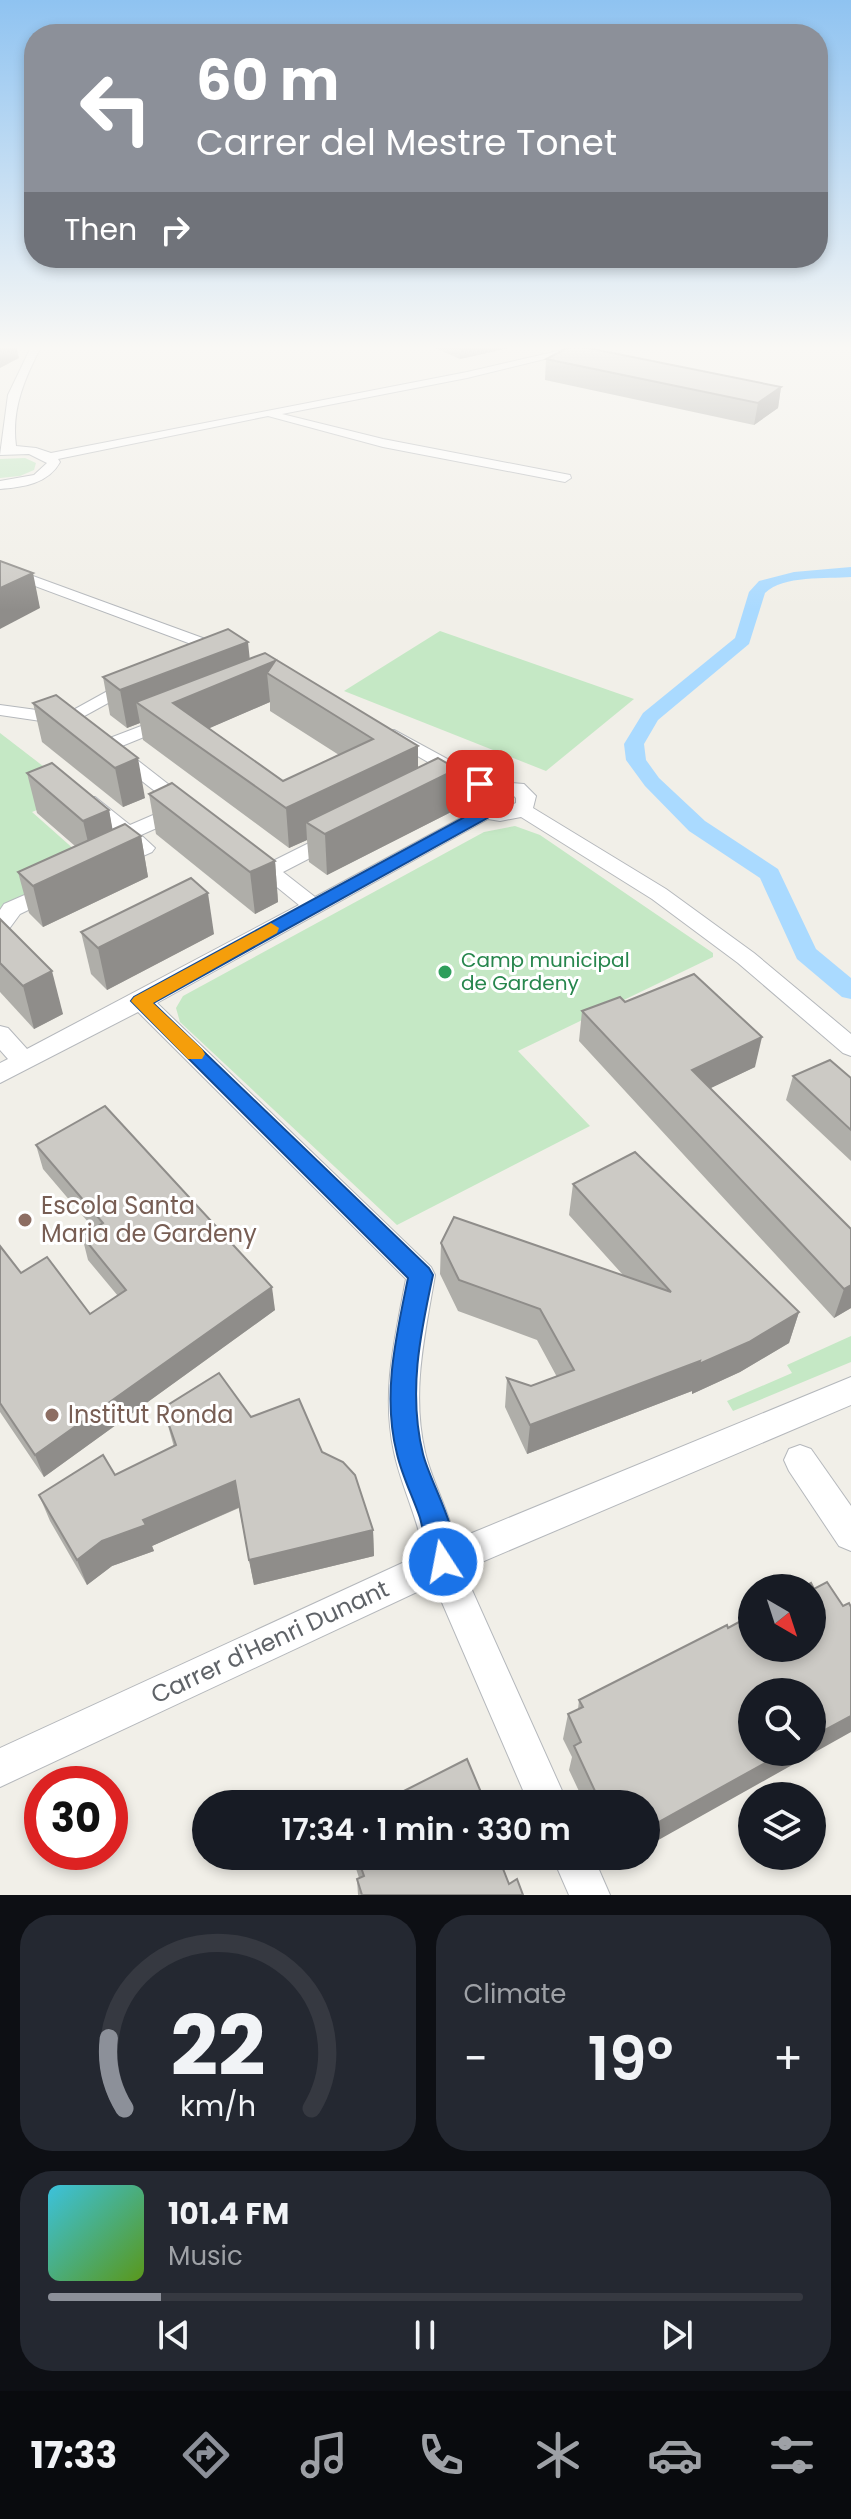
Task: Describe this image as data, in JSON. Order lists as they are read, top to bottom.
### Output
{
  "streets": {
    "street": ["Carrer d'Henri Dunant"]
  },
  "places": ["Camp municipal de Gardeny", "Escola Santa Maria de Gardeny", "Institut Ronda"],
  "north": "bottom right",
  "page": {
    "turn": ["60 m", "Carrer del Mestre Tonet"],
    "then": "Then",
    "limit": "30",
    "trip": "17:34 · 1 min · 330 m",
    "tile": "Climate",
    "heat": ["−", "19°", "+"],
    "song": ["101.4 FM", "Music"],
    "tabs": "17:33",
    "gauge": ["22", "km/h"]
  }
}
